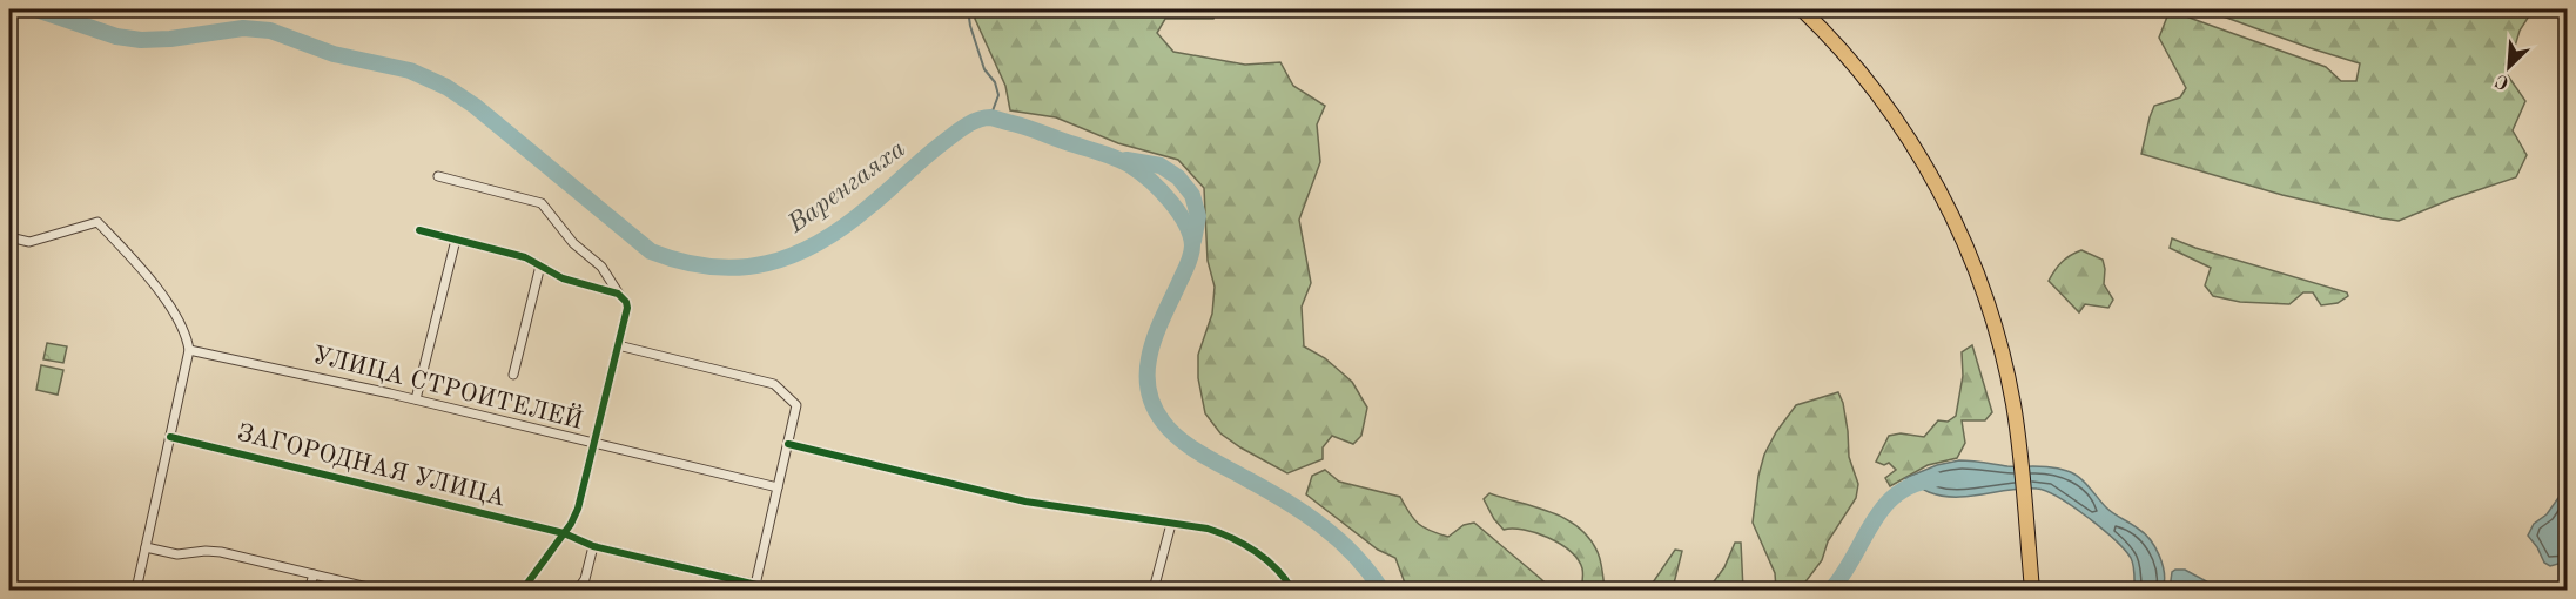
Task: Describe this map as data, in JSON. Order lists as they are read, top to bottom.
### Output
{
  "streets": {
    "street": ["УЛИЦА СТРОИТЕЛЕЙ", "ЗАГОРОДНАЯ УЛИЦА"]
  },
  "water": ["Варенгаяха"],
  "north": "bottom left"
}
